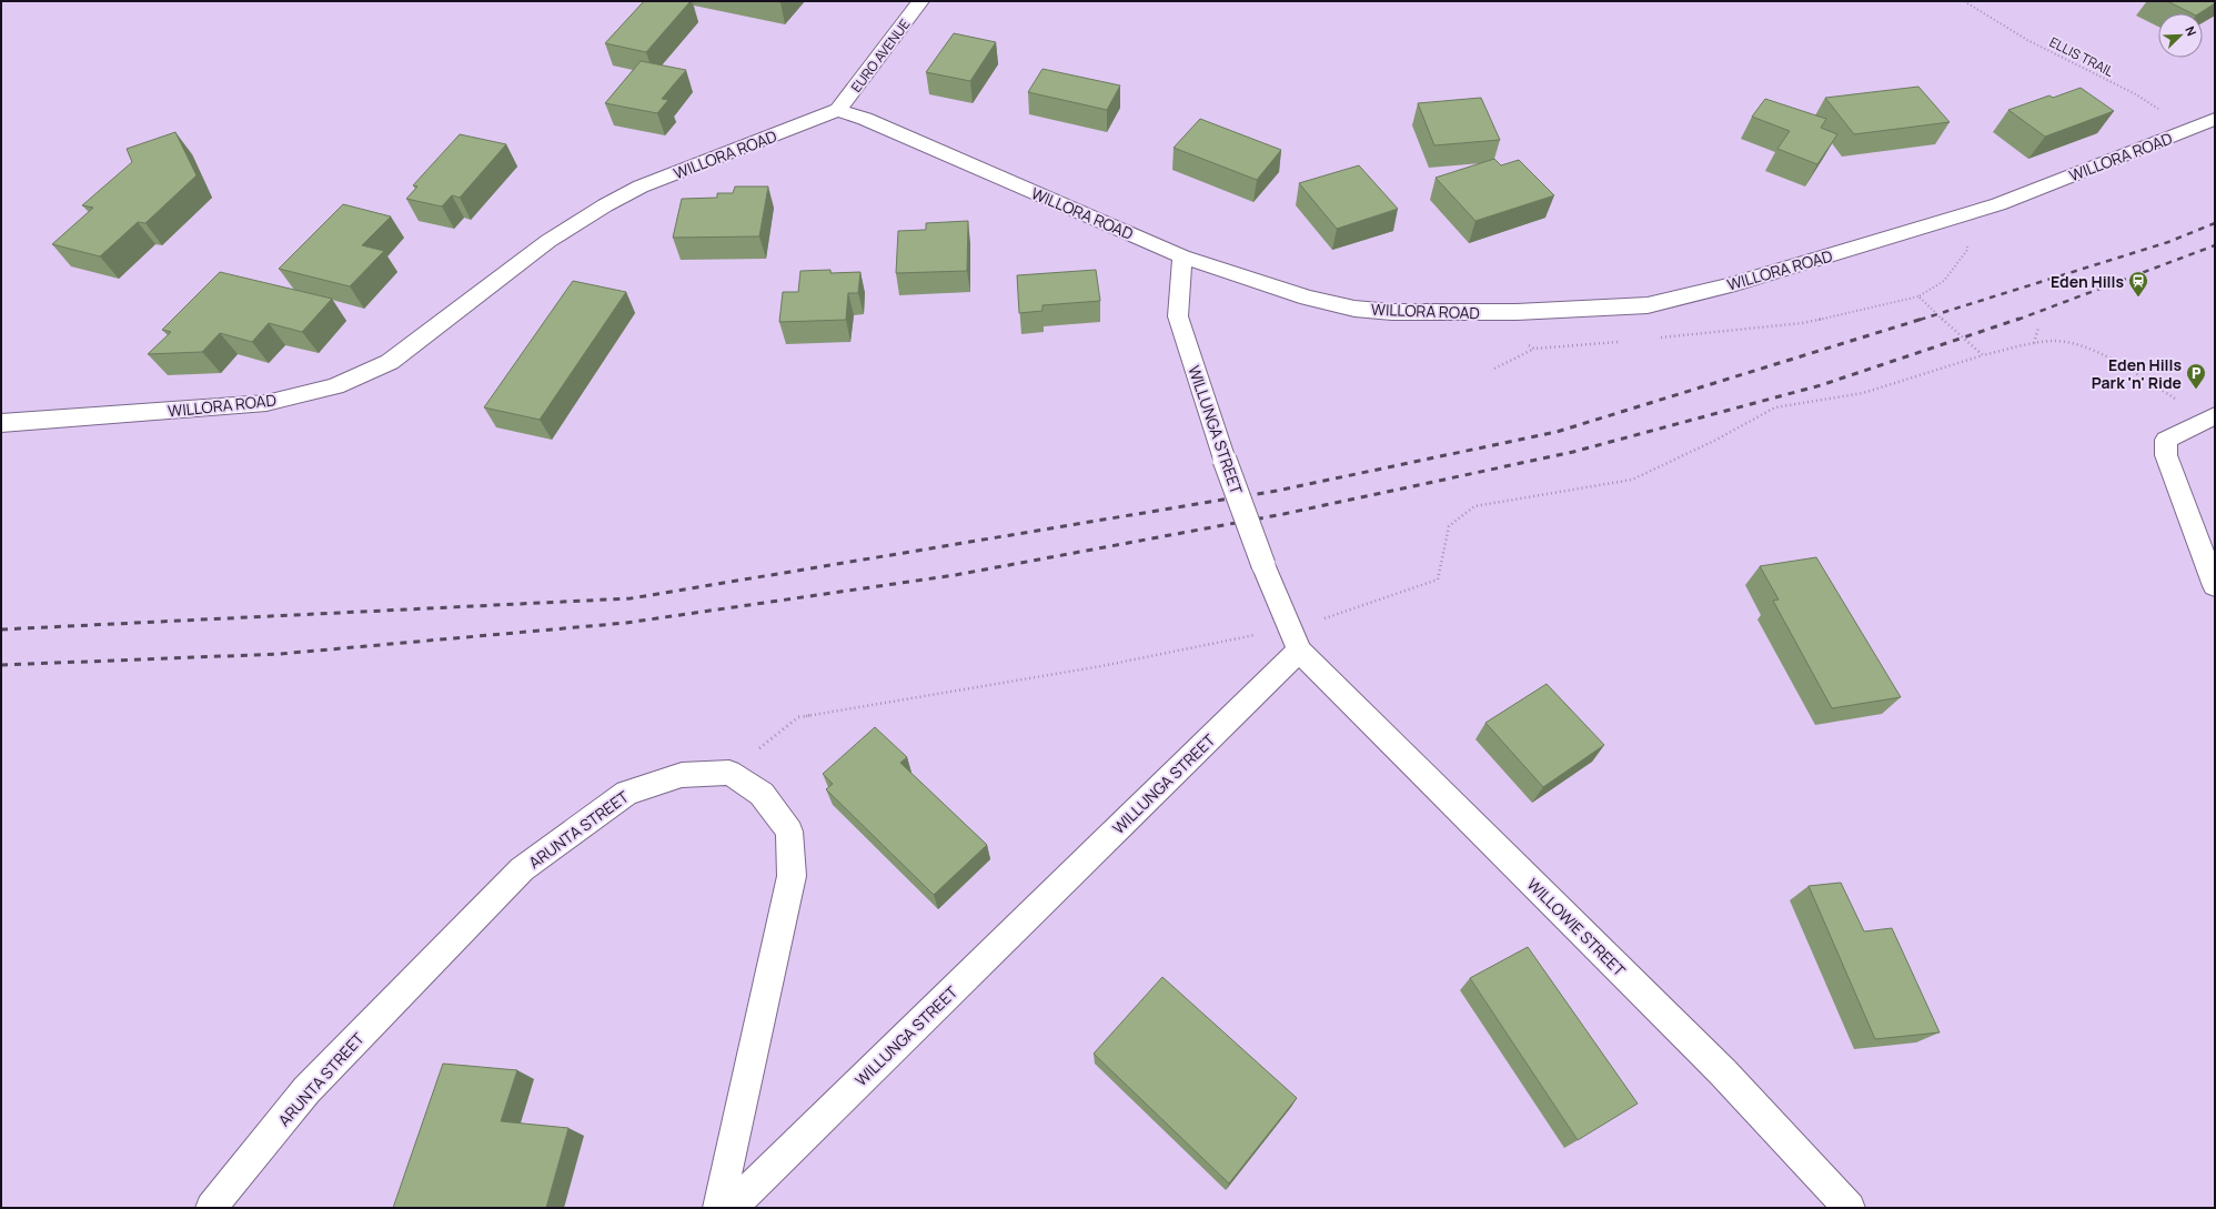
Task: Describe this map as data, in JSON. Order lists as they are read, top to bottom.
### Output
{
  "streets": {
    "street": [
      "EURO AVENUE",
      "WILLORA ROAD",
      "WILLUNGA STREET",
      "ARUNTA STREET",
      "WILLOWIE STREET"
    ],
    "path": ["ELLIS TRAIL"]
  },
  "crossings": [
    ["EURO AVENUE", "WILLORA ROAD"],
    ["ELLIS TRAIL", "WILLORA ROAD"],
    ["WILLORA ROAD", "WILLUNGA STREET"],
    ["WILLUNGA STREET", "WILLOWIE STREET"]
  ],
  "places": {
    "station": ["Eden Hills"],
    "parking": ["Eden Hills Park 'n' Ride"]
  },
  "north": "top right"
}
